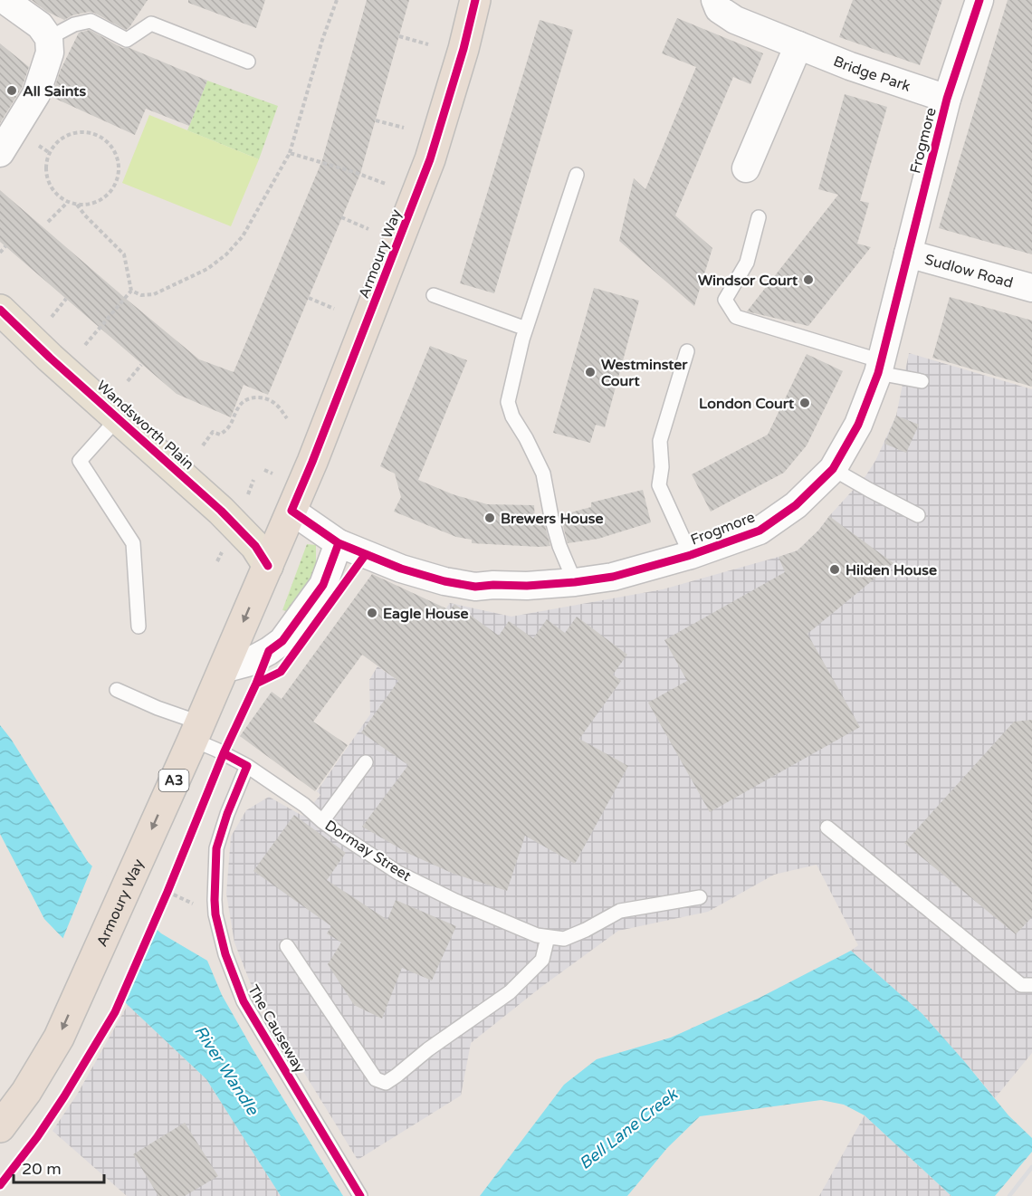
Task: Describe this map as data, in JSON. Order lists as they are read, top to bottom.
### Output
{
  "streets": {
    "highway": ["Armoury Way", "A3"],
    "main road": ["Wandsworth Plain"],
    "street": ["Bridge Park", "Frogmore", "Sudlow Road"],
    "lane": ["Dormay Street", "The Causeway"]
  },
  "crossings": [
    ["Bridge Park", "Frogmore"],
    ["Frogmore", "Armoury Way"],
    ["Frogmore", "Sudlow Road"],
    ["Armoury Way", "Wandsworth Plain"],
    ["Armoury Way", "Dormay Street"],
    ["Dormay Street", "The Causeway"]
  ],
  "one_way": ["Armoury Way"],
  "water": ["River Wandle", "Bell Lane Creek"],
  "places": [
    "All Saints",
    "Windsor Court",
    "Westminster Court",
    "London Court",
    "Brewers House",
    "Hilden House",
    "Eagle House"
  ],
  "scale_bar": "20 m"
}
